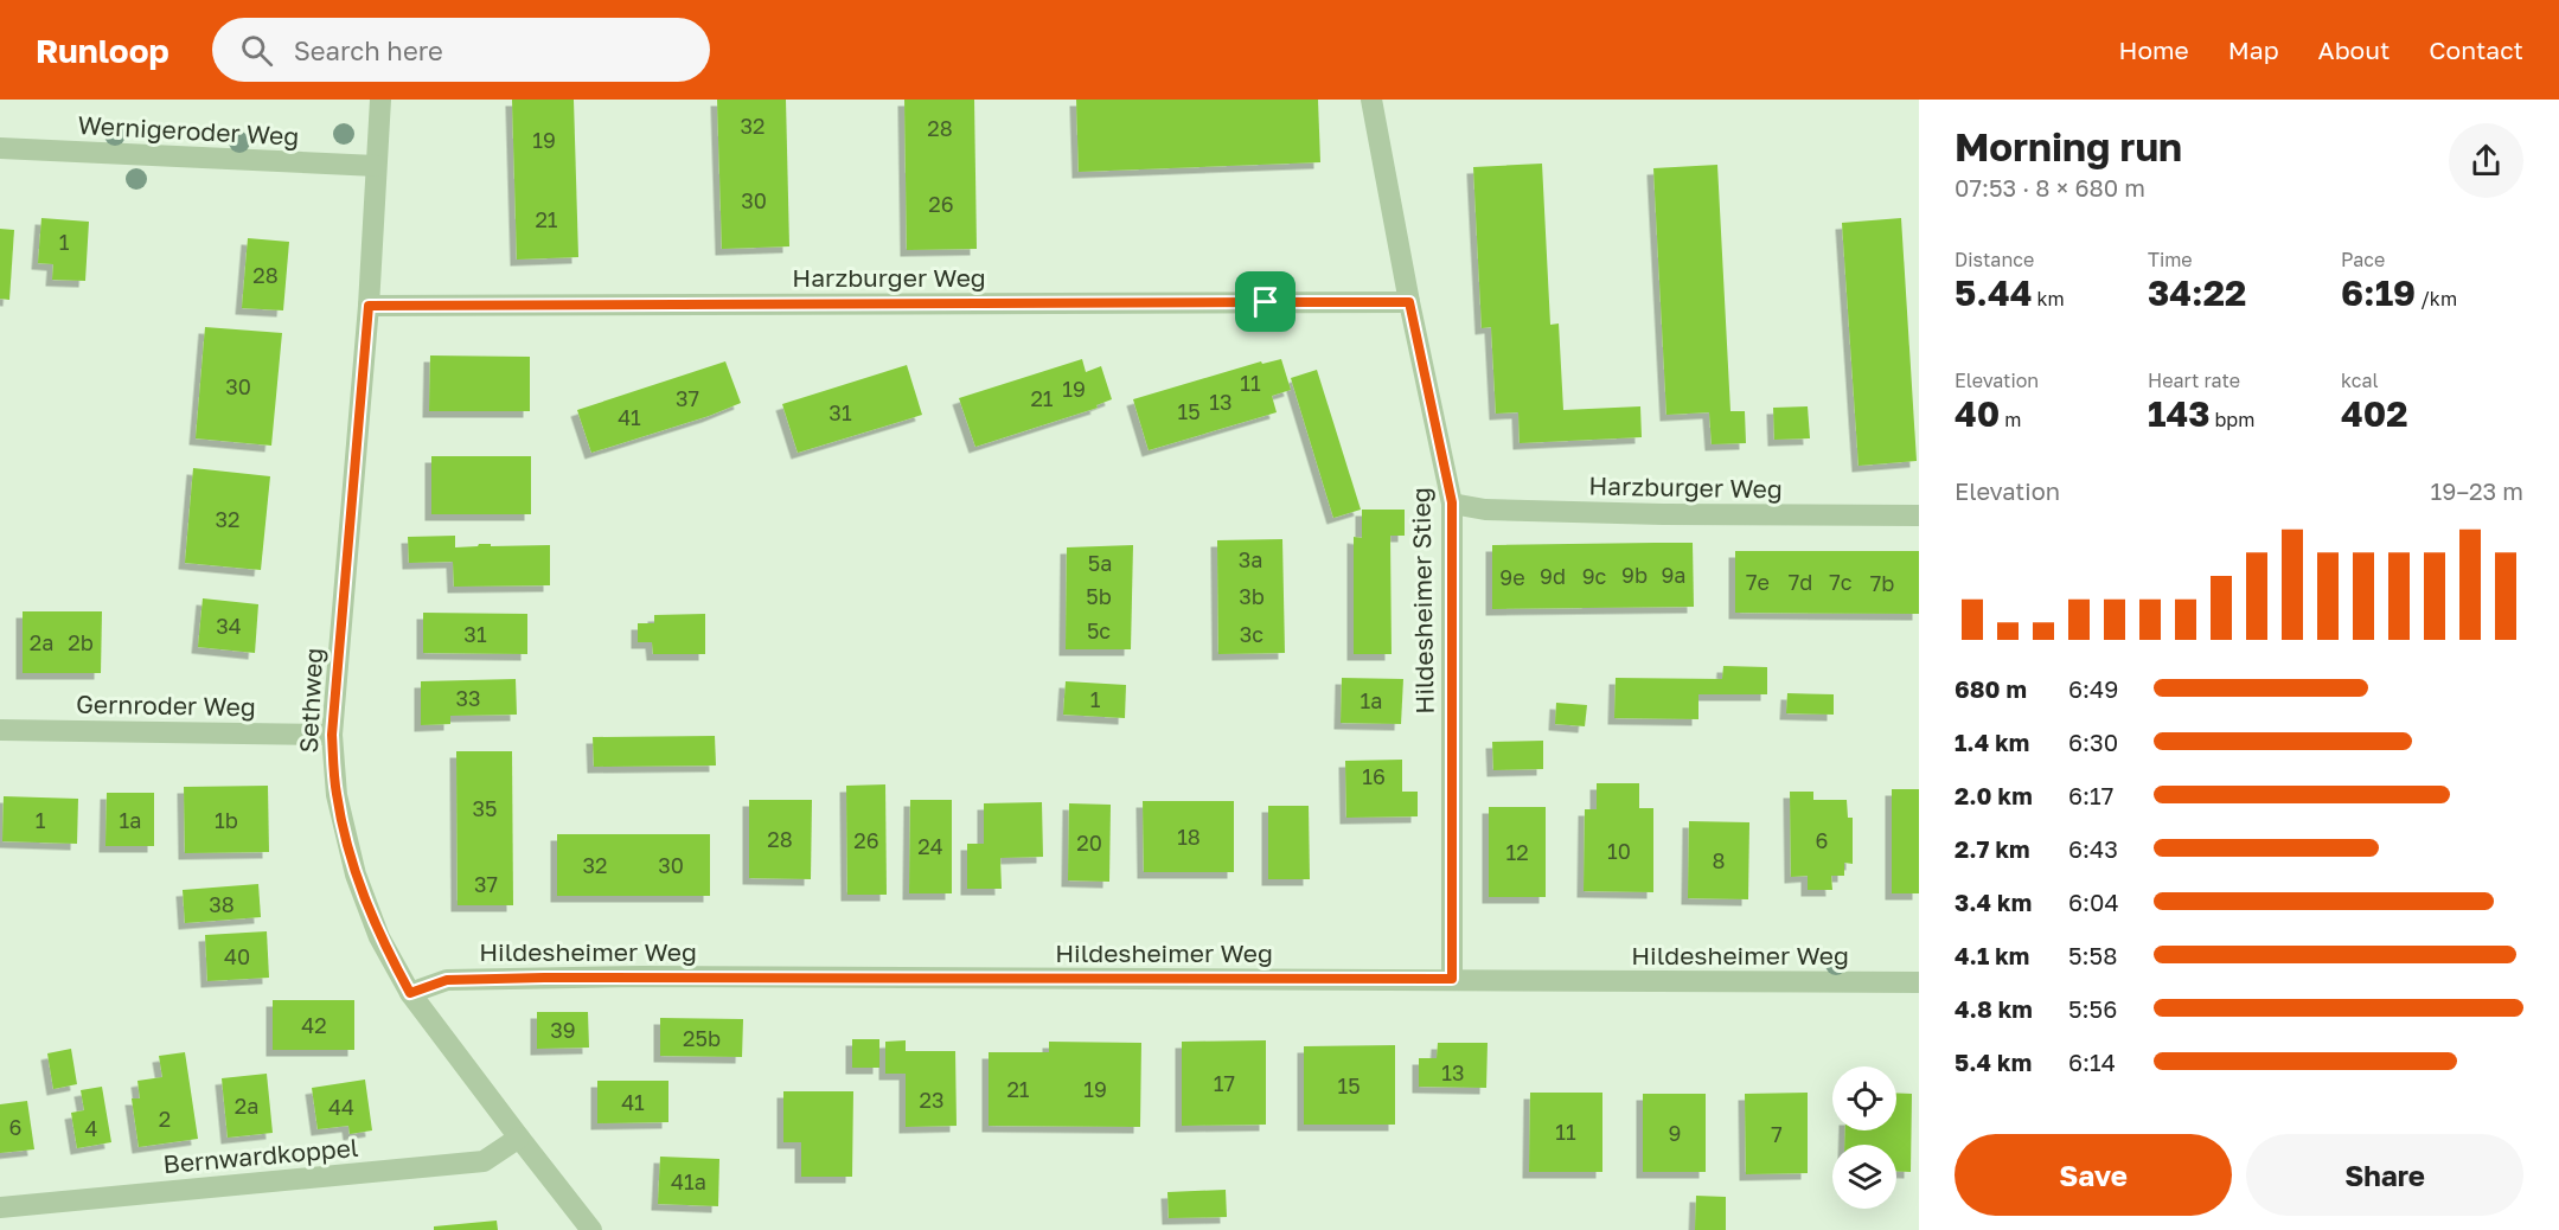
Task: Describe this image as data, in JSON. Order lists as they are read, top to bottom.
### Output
{
  "streets": {
    "street": [
      "Wernigeroder Weg",
      "Harzburger Weg",
      "Hildesheimer Stieg",
      "Sethweg",
      "Gernroder Weg",
      "Hildesheimer Weg",
      "Bernwardkoppel"
    ]
  },
  "crossings": [
    ["Wernigeroder Weg", "Sethweg"],
    ["Harzburger Weg", "Hildesheimer Stieg"],
    ["Harzburger Weg", "Sethweg"],
    ["Hildesheimer Stieg", "Hildesheimer Weg"],
    ["Sethweg", "Gernroder Weg"],
    ["Sethweg", "Hildesheimer Weg"],
    ["Sethweg", "Bernwardkoppel"]
  ],
  "house_numbers": [
    "32",
    "28",
    "19",
    "30",
    "26",
    "21",
    "1",
    "28",
    "11",
    "30",
    "19",
    "37",
    "21",
    "13",
    "15",
    "31",
    "41",
    "32",
    "3a",
    "5a",
    "9b",
    "9a",
    "9d",
    "9c",
    "9e",
    "7e",
    "7d",
    "7c",
    "7b",
    "5b",
    "3b",
    "34",
    "5c",
    "31",
    "3c",
    "2a",
    "2b",
    "33",
    "1",
    "1a",
    "16",
    "35",
    "1",
    "1a",
    "1b",
    "18",
    "28",
    "26",
    "6",
    "20",
    "24",
    "10",
    "12",
    "8",
    "32",
    "30",
    "37",
    "38",
    "40",
    "42",
    "39",
    "25b",
    "13",
    "17",
    "15",
    "21",
    "19",
    "23",
    "41",
    "2a",
    "44",
    "2",
    "6",
    "4",
    "11",
    "9",
    "7",
    "41a"
  ],
  "page": {
    "header": "Runloop",
    "search": "Search here",
    "nav": [
      "Home",
      "Map",
      "About",
      "Contact"
    ],
    "heading": ["Morning run", "07:53 · 8 × 680 m"],
    "stats": [
      ["Distance", "5.44 km"],
      ["Time", "34:22"],
      ["Pace", "6:19 /km"],
      ["Elevation", "40 m"],
      ["Heart rate", "143 bpm"],
      ["kcal", "402"]
    ],
    "chart": ["Elevation", "19–23 m"],
    "list": [
      {
        "name": "680 m",
        "note": "6:49"
      },
      {
        "name": "1.4 km",
        "note": "6:30"
      },
      {
        "name": "2.0 km",
        "note": "6:17"
      },
      {
        "name": "2.7 km",
        "note": "6:43"
      },
      {
        "name": "3.4 km",
        "note": "6:04"
      },
      {
        "name": "4.1 km",
        "note": "5:58"
      },
      {
        "name": "4.8 km",
        "note": "5:56"
      },
      {
        "name": "5.4 km",
        "note": "6:14"
      }
    ],
    "buttons": ["Save", "Share"]
  }
}
